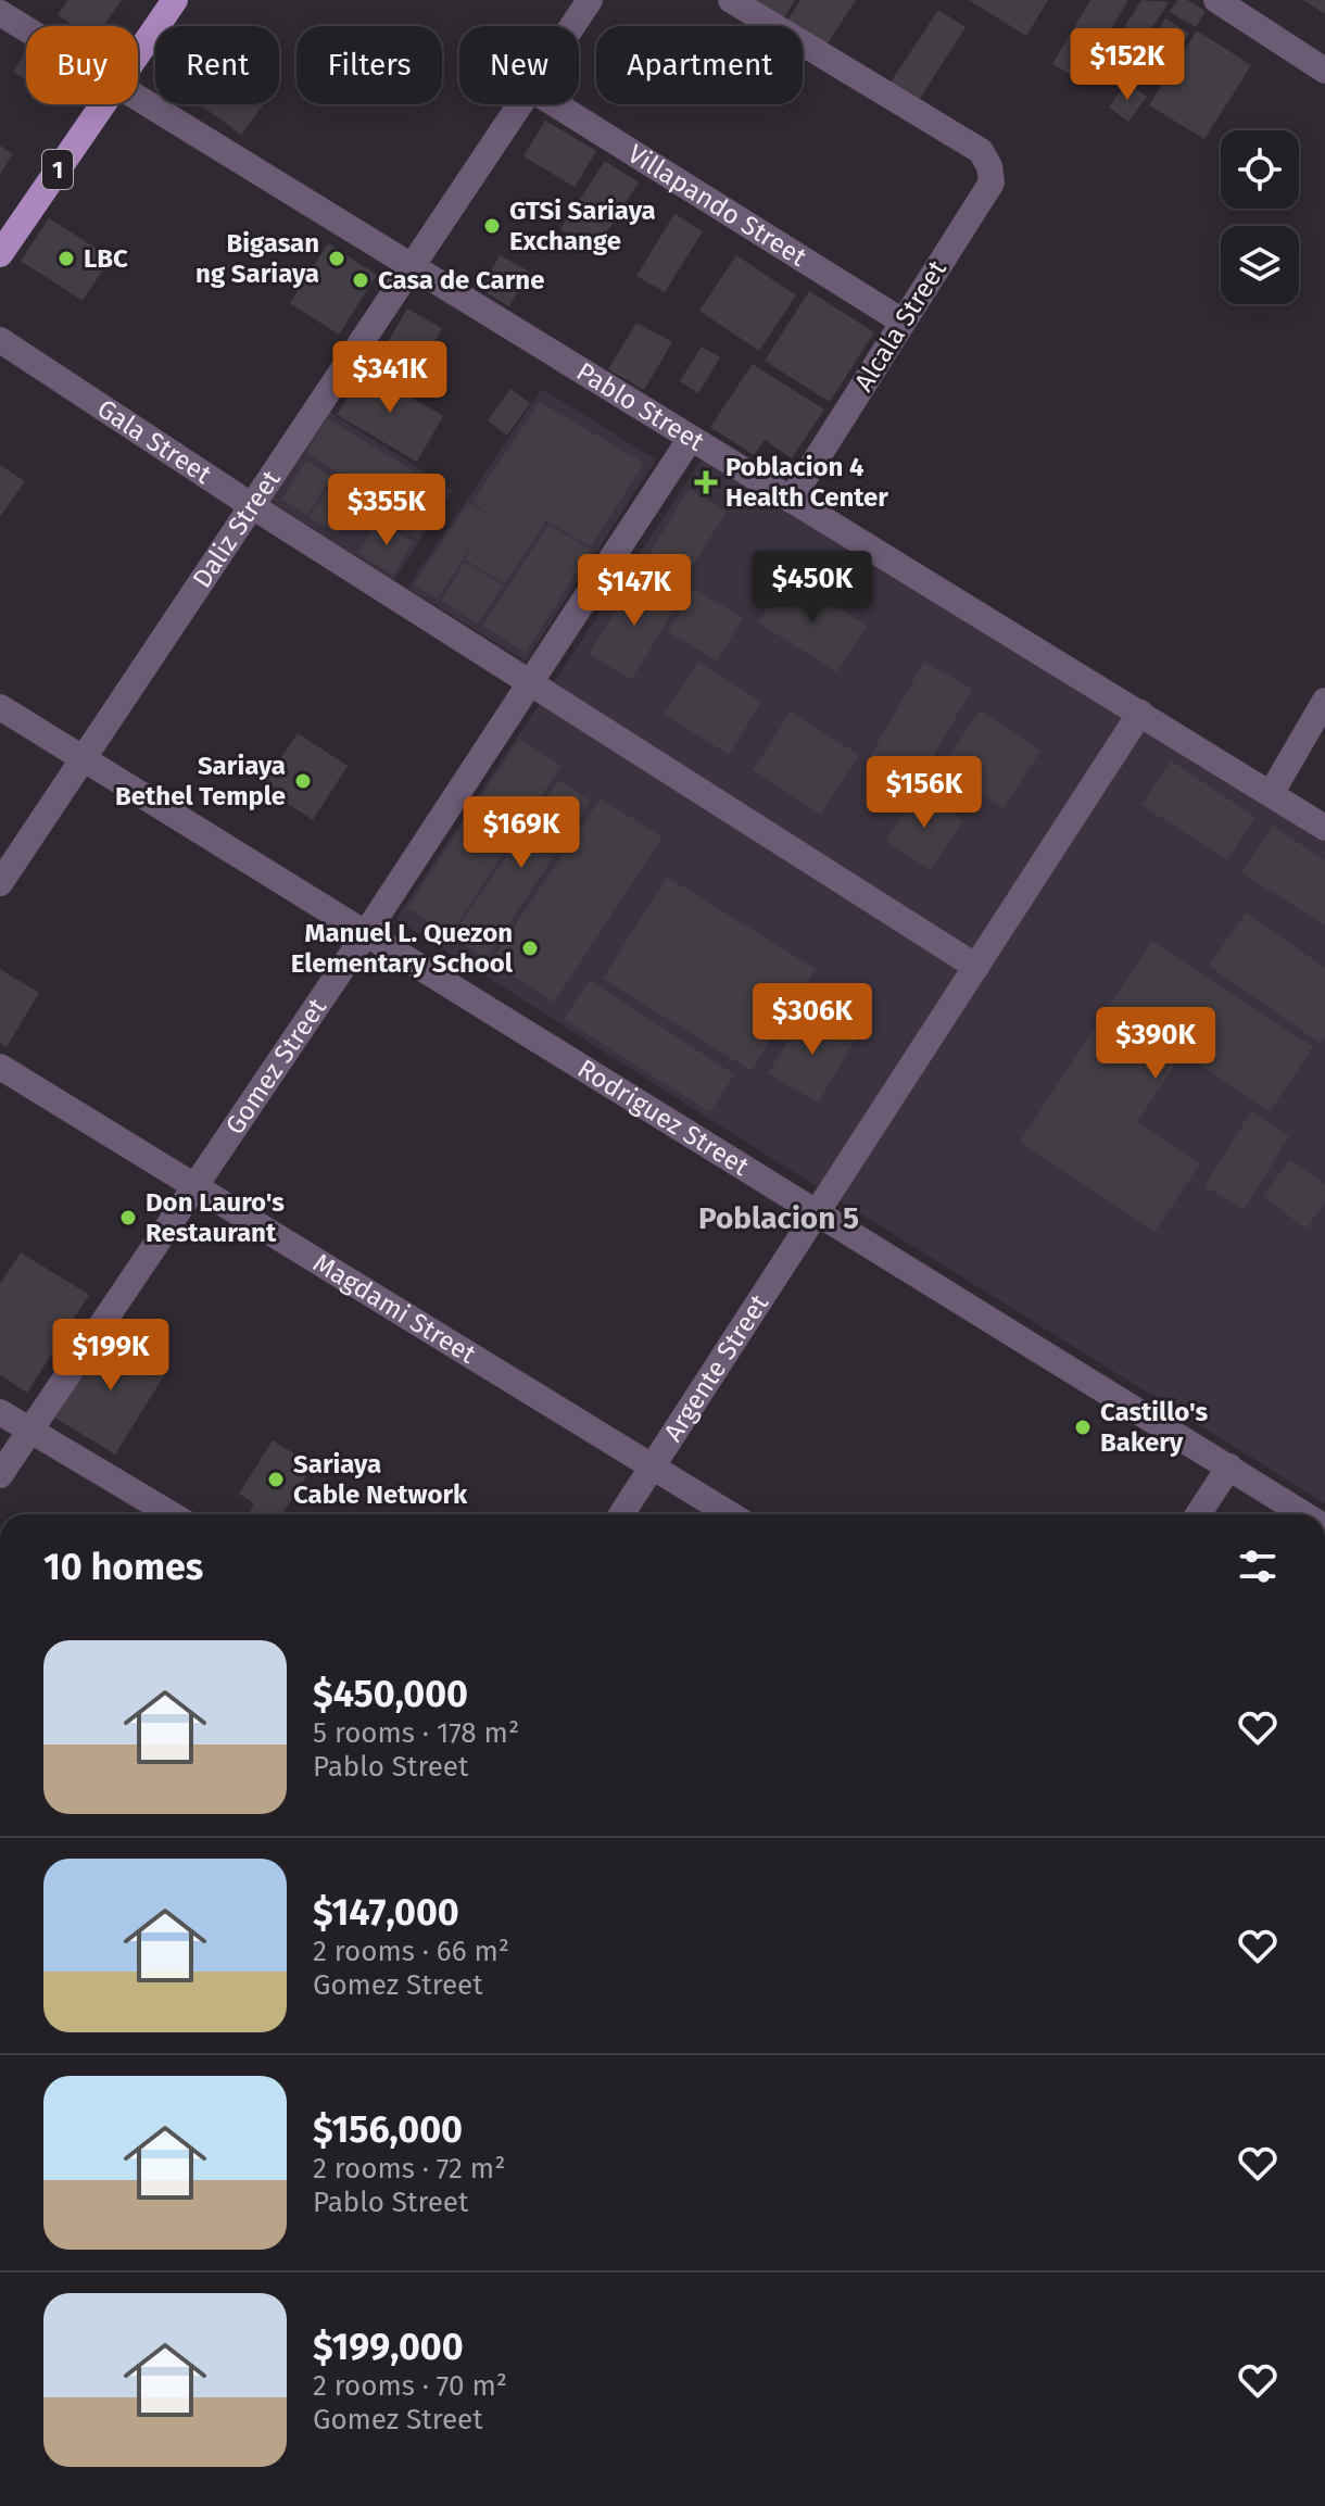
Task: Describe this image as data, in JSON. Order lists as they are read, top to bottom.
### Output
{
  "streets": {
    "main road": ["1"],
    "street": [
      "Villapando Street",
      "Alcala Street",
      "Pablo Street",
      "Gala Street",
      "Daliz Street",
      "Gomez Street",
      "Rodriguez Street",
      "Magdami Street",
      "Argente Street"
    ]
  },
  "crossings": [
    ["Villapando Street", "Alcala Street"],
    ["Alcala Street", "Pablo Street"],
    ["Pablo Street", "Daliz Street"],
    ["Pablo Street", "Gomez Street"],
    ["Pablo Street", "Argente Street"],
    ["Gala Street", "Daliz Street"],
    ["Gala Street", "Gomez Street"],
    ["Gala Street", "Argente Street"],
    ["Daliz Street", "Rodriguez Street"],
    ["Gomez Street", "Rodriguez Street"],
    ["Gomez Street", "Magdami Street"],
    ["Rodriguez Street", "Argente Street"],
    ["Magdami Street", "Argente Street"]
  ],
  "districts": ["Poblacion 5"],
  "places": {
    "other": [
      "GTSi Sariaya Exchange",
      "LBC",
      "Bigasan ng Sariaya",
      "Casa de Carne",
      "Sariaya Bethel Temple",
      "Manuel L. Quezon Elementary School",
      "Don Lauro's Restaurant",
      "Castillo's Bakery",
      "Sariaya Cable Network"
    ],
    "health": ["Poblacion 4 Health Center"]
  },
  "page": {
    "chip": [
      "Buy",
      "Rent",
      "Filters",
      "New",
      "Apartment"
    ],
    "price": [
      "$152K",
      "$341K",
      "$355K",
      "$450K",
      "$147K",
      "$156K",
      "$169K",
      "$306K",
      "$390K",
      "$199K"
    ],
    "heading": "10 homes",
    "list": [
      {
        "name": "$450,000",
        "note": "5 rooms · 178 m² · Pablo Street"
      },
      {
        "name": "$147,000",
        "note": "2 rooms · 66 m² · Gomez Street"
      },
      {
        "name": "$156,000",
        "note": "2 rooms · 72 m² · Pablo Street"
      },
      {
        "name": "$199,000",
        "note": "2 rooms · 70 m² · Gomez Street"
      }
    ]
  }
}
